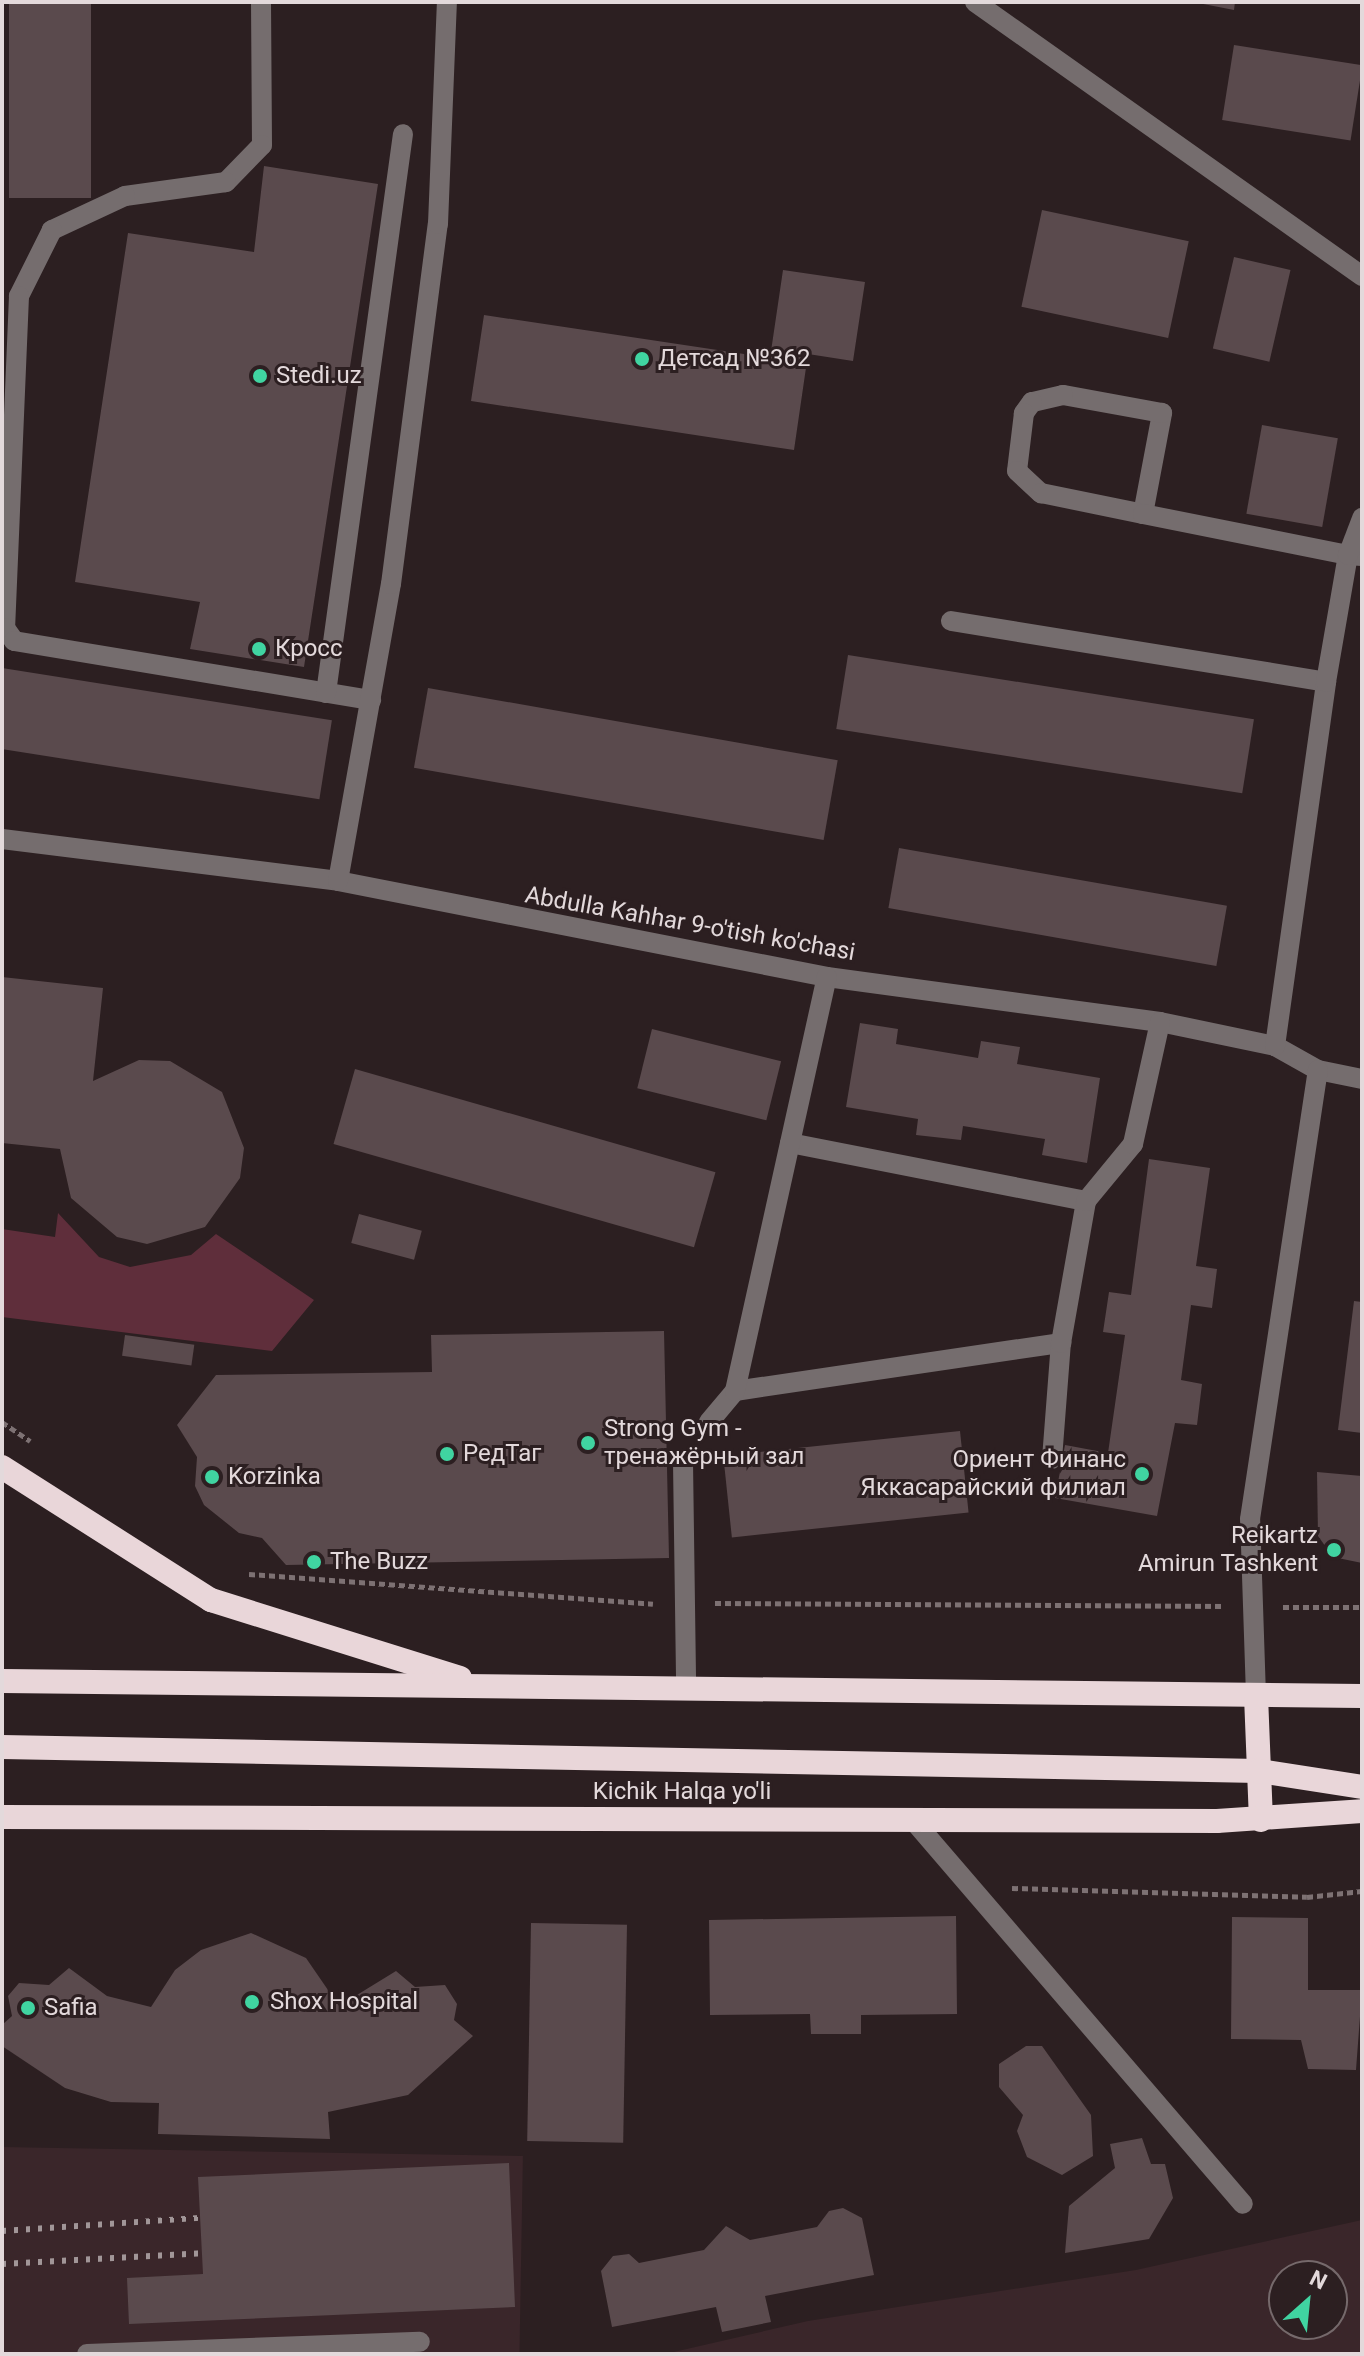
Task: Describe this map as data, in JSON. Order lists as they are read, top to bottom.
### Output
{
  "streets": {
    "highway": ["Kichik Halqa yo'li"],
    "street": ["Abdulla Kahhar 9-o'tish ko'chasi"]
  },
  "places": [
    "Детсад №362",
    "Stedi.uz",
    "Кросс",
    "Strong Gym - тренажёрный зал",
    "РедТаг",
    "Ориент Финанс Яккасарайский филиал",
    "Korzinka",
    "Reikartz Amirun Tashkent",
    "The Buzz",
    "Shox Hospital",
    "Safia"
  ],
  "north": "top right"
}
